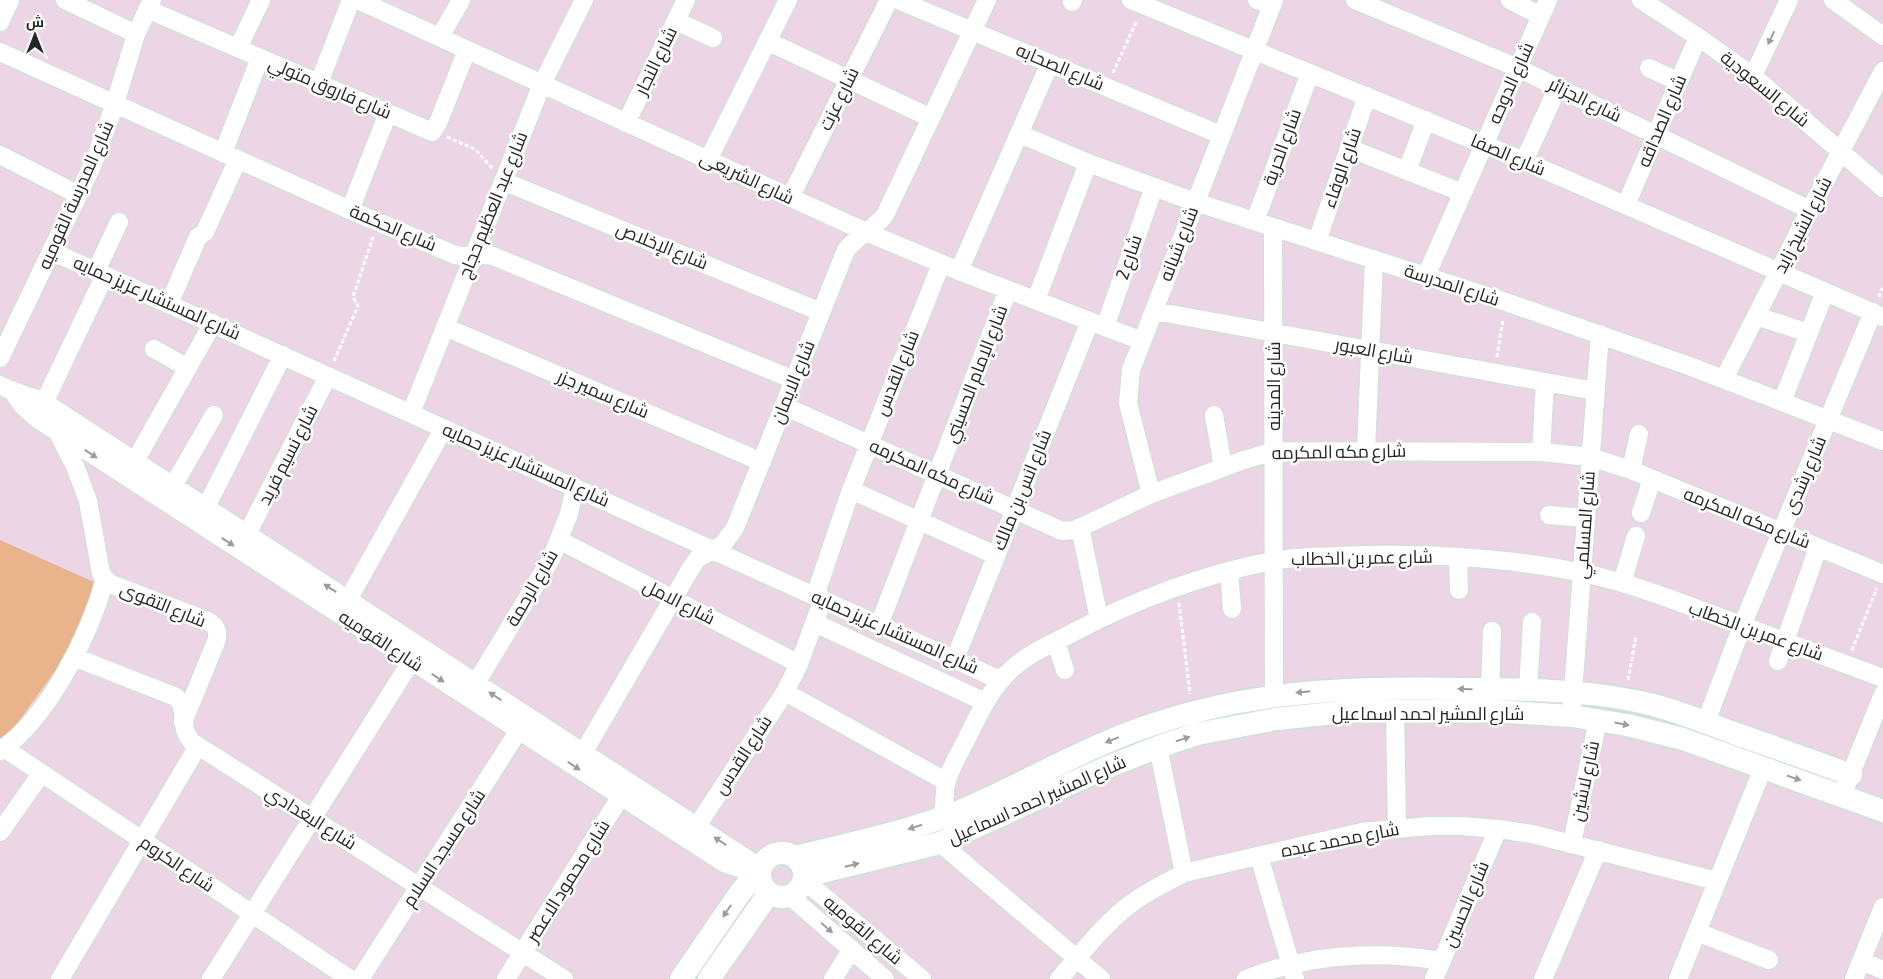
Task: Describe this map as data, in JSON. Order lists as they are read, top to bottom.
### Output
{
  "streets": {
    "street": [
      "شارع النجار",
      "شارع الصحابه",
      "شارع الدوحه",
      "شارع فاروق متولي",
      "شارع السعودية",
      "شارع عزت",
      "شارع الجزائر",
      "شارع الصداقه",
      "شارع الحرية",
      "شارع الصفا",
      "شارع الوفاء",
      "شارع الشريعى",
      "شارع المدرسة القوميه",
      "شارع عبد العظيم حجاج",
      "شارع الشيخ زايد",
      "شارع الحكمة",
      "شارع شبانه",
      "شارع الإخلاص",
      "شارع 2",
      "شارع المدرسة",
      "شارع المستشار عزيز حمايه",
      "شارع العبور",
      "شارع القدس",
      "شارع الإمام الحسيني",
      "شارع الايمان",
      "شارع المدينه",
      "شارع سمير جزر",
      "شارع مكه المكرمه",
      "شارع نسيم فريد",
      "شارع رشدى",
      "شارع انس بن مالك",
      "شارع المسلمي",
      "شارع عمر بن الخطاب",
      "شارع الرحمة",
      "شارع الامل",
      "شارع التقوى",
      "شارع القوميه",
      "شارع المشير احمد اسماعيل",
      "شارع لاشين",
      "شارع البغدادي",
      "شارع محمد عبده",
      "شارع مسجد السلام",
      "شارع الكروم",
      "شارع محمود الاعصر",
      "شارع الحسين"
    ]
  },
  "crossings": [
    ["شارع النجار", "شارع الشريعى"],
    ["شارع الصحابه", "شارع شبانه"],
    ["شارع الصحابه", "شارع الايمان"],
    ["شارع الدوحه", "شارع الجزائر"],
    ["شارع الدوحه", "شارع الصفا"],
    ["شارع الدوحه", "شارع المدرسة"],
    ["شارع فاروق متولي", "شارع المدرسة القوميه"],
    ["شارع السعودية", "شارع الصداقه"],
    ["شارع السعودية", "شارع الشيخ زايد"],
    ["شارع عزت", "شارع الشريعى"],
    ["شارع الجزائر", "شارع الصداقه"],
    ["شارع الجزائر", "شارع الشيخ زايد"],
    ["شارع الصداقه", "شارع الصفا"],
    ["شارع الحرية", "شارع الصفا"],
    ["شارع الحرية", "شارع المدرسة"],
    ["شارع الصفا", "شارع الوفاء"],
    ["شارع الصفا", "شارع الشيخ زايد"],
    ["شارع الصفا", "شارع شبانه"],
    ["شارع الصفا", "شارع رشدى"],
    ["شارع الوفاء", "شارع المدرسة"],
    ["شارع الشريعى", "شارع عبد العظيم حجاج"],
    ["شارع الشريعى", "شارع شبانه"],
    ["شارع الشريعى", "شارع 2"],
    ["شارع الشريعى", "شارع القدس"],
    ["شارع الشريعى", "شارع الإمام الحسيني"],
    ["شارع الشريعى", "شارع الايمان"],
    ["شارع الشريعى", "شارع انس بن مالك"],
    ["شارع المدرسة القوميه", "شارع الحكمة"],
    ["شارع المدرسة القوميه", "شارع المستشار عزيز حمايه"],
    ["شارع عبد العظيم حجاج", "شارع الحكمة"],
    ["شارع عبد العظيم حجاج", "شارع الإخلاص"],
    ["شارع عبد العظيم حجاج", "شارع المستشار عزيز حمايه"],
    ["شارع عبد العظيم حجاج", "شارع سمير جزر"],
    ["شارع الشيخ زايد", "شارع المدرسة"],
    ["شارع الحكمة", "شارع الايمان"],
    ["شارع شبانه", "شارع المدرسة"],
    ["شارع شبانه", "شارع العبور"],
    ["شارع شبانه", "شارع مكه المكرمه"],
    ["شارع الإخلاص", "شارع الايمان"],
    ["شارع 2", "شارع المدرسة"],
    ["شارع 2", "شارع انس بن مالك"],
    ["شارع المدرسة", "شارع الإمام الحسيني"],
    ["شارع المدرسة", "شارع المدينه"],
    ["شارع المدرسة", "شارع رشدى"],
    ["شارع المدرسة", "شارع المسلمي"],
    ["شارع المستشار عزيز حمايه", "شارع القدس"],
    ["شارع المستشار عزيز حمايه", "شارع الإمام الحسيني"],
    ["شارع المستشار عزيز حمايه", "شارع الايمان"],
    ["شارع المستشار عزيز حمايه", "شارع نسيم فريد"],
    ["شارع المستشار عزيز حمايه", "شارع انس بن مالك"],
    ["شارع المستشار عزيز حمايه", "شارع عمر بن الخطاب"],
    ["شارع المستشار عزيز حمايه", "شارع الرحمة"],
    ["شارع العبور", "شارع المدينه"],
    ["شارع العبور", "شارع المسلمي"],
    ["شارع القدس", "شارع مكه المكرمه"],
    ["شارع القدس", "شارع الامل"],
    ["شارع القدس", "شارع القوميه"],
    ["شارع الإمام الحسيني", "شارع مكه المكرمه"],
    ["شارع الايمان", "شارع سمير جزر"],
    ["شارع الايمان", "شارع مكه المكرمه"],
    ["شارع الايمان", "شارع الامل"],
    ["شارع الايمان", "شارع القوميه"],
    ["شارع المدينه", "شارع مكه المكرمه"],
    ["شارع المدينه", "شارع عمر بن الخطاب"],
    ["شارع المدينه", "شارع المشير احمد اسماعيل"],
    ["شارع مكه المكرمه", "شارع رشدى"],
    ["شارع مكه المكرمه", "شارع انس بن مالك"],
    ["شارع مكه المكرمه", "شارع المسلمي"],
    ["شارع نسيم فريد", "شارع القوميه"],
    ["شارع رشدى", "شارع عمر بن الخطاب"],
    ["شارع رشدى", "شارع المشير احمد اسماعيل"],
    ["شارع المسلمي", "شارع عمر بن الخطاب"],
    ["شارع المسلمي", "شارع المشير احمد اسماعيل"],
    ["شارع عمر بن الخطاب", "شارع المشير احمد اسماعيل"],
    ["شارع الرحمة", "شارع الامل"],
    ["شارع الرحمة", "شارع القوميه"],
    ["شارع التقوى", "شارع القوميه"],
    ["شارع التقوى", "شارع البغدادي"],
    ["شارع القوميه", "شارع المشير احمد اسماعيل"],
    ["شارع القوميه", "شارع مسجد السلام"],
    ["شارع القوميه", "شارع محمود الاعصر"],
    ["شارع المشير احمد اسماعيل", "شارع لاشين"],
    ["شارع لاشين", "شارع محمد عبده"],
    ["شارع البغدادي", "شارع مسجد السلام"],
    ["شارع البغدادي", "شارع محمود الاعصر"],
    ["شارع محمد عبده", "شارع الحسين"]
  ],
  "north": "top"
}
